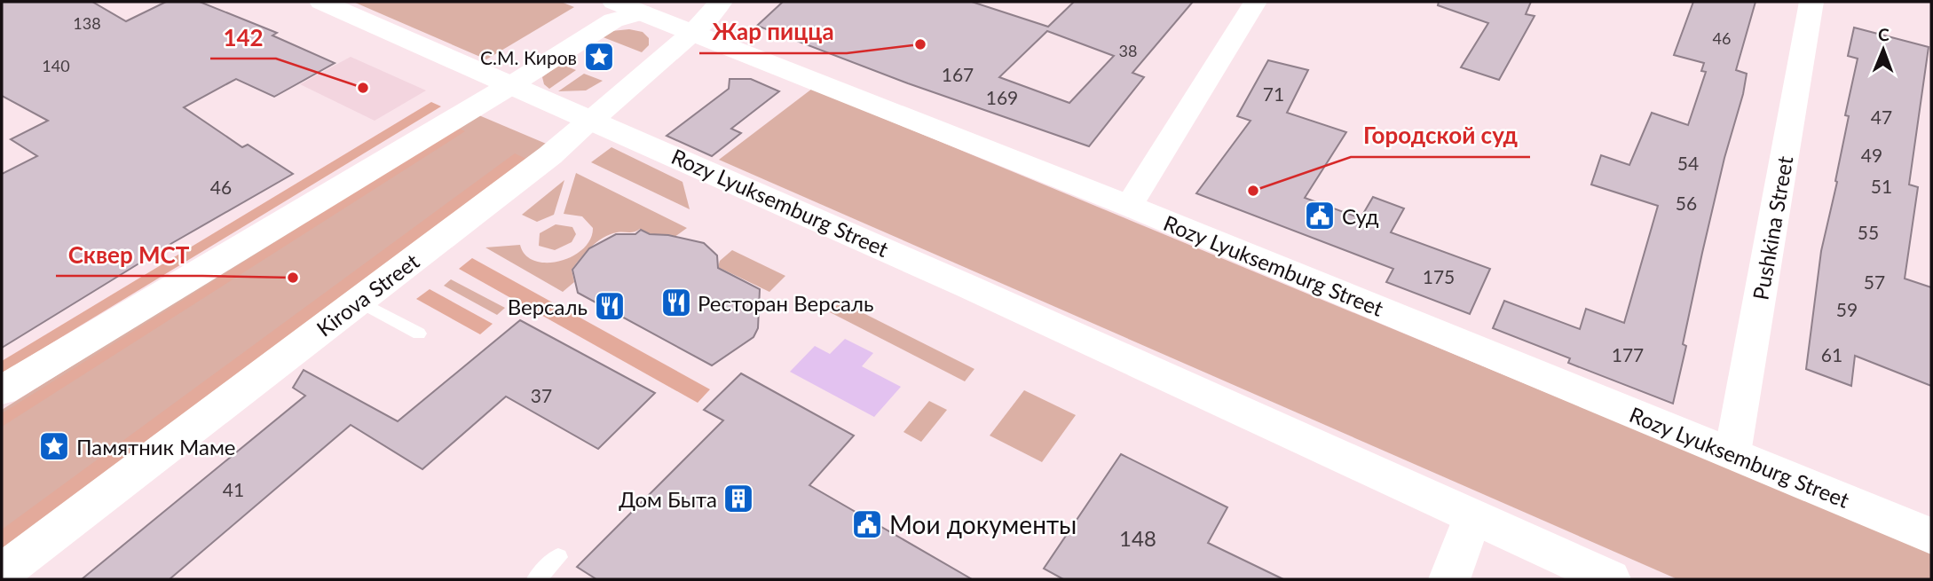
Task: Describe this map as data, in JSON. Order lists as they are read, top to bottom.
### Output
{
  "streets": {
    "main road": ["Rozy Lyuksemburg Street", "Kirova Street"],
    "street": ["Pushkina Street"]
  },
  "crossings": [
    ["Rozy Lyuksemburg Street", "Pushkina Street"],
    ["Rozy Lyuksemburg Street", "Kirova Street"]
  ],
  "places": {
    "other": [
      "Жар пицца",
      "142",
      "Городской суд",
      "Сквер МСТ"
    ],
    "place": ["С.М. Киров", "Памятник Маме"],
    "public building": ["Суд", "Мои документы"],
    "restaurant": ["Ресторан Версаль", "Версаль"],
    "building": ["Дом Быта"]
  },
  "house_numbers": [
    "138",
    "46",
    "38",
    "140",
    "167",
    "71",
    "169",
    "47",
    "49",
    "54",
    "51",
    "46",
    "56",
    "55",
    "175",
    "57",
    "59",
    "177",
    "61",
    "37",
    "41",
    "148"
  ],
  "north": "top"
}
